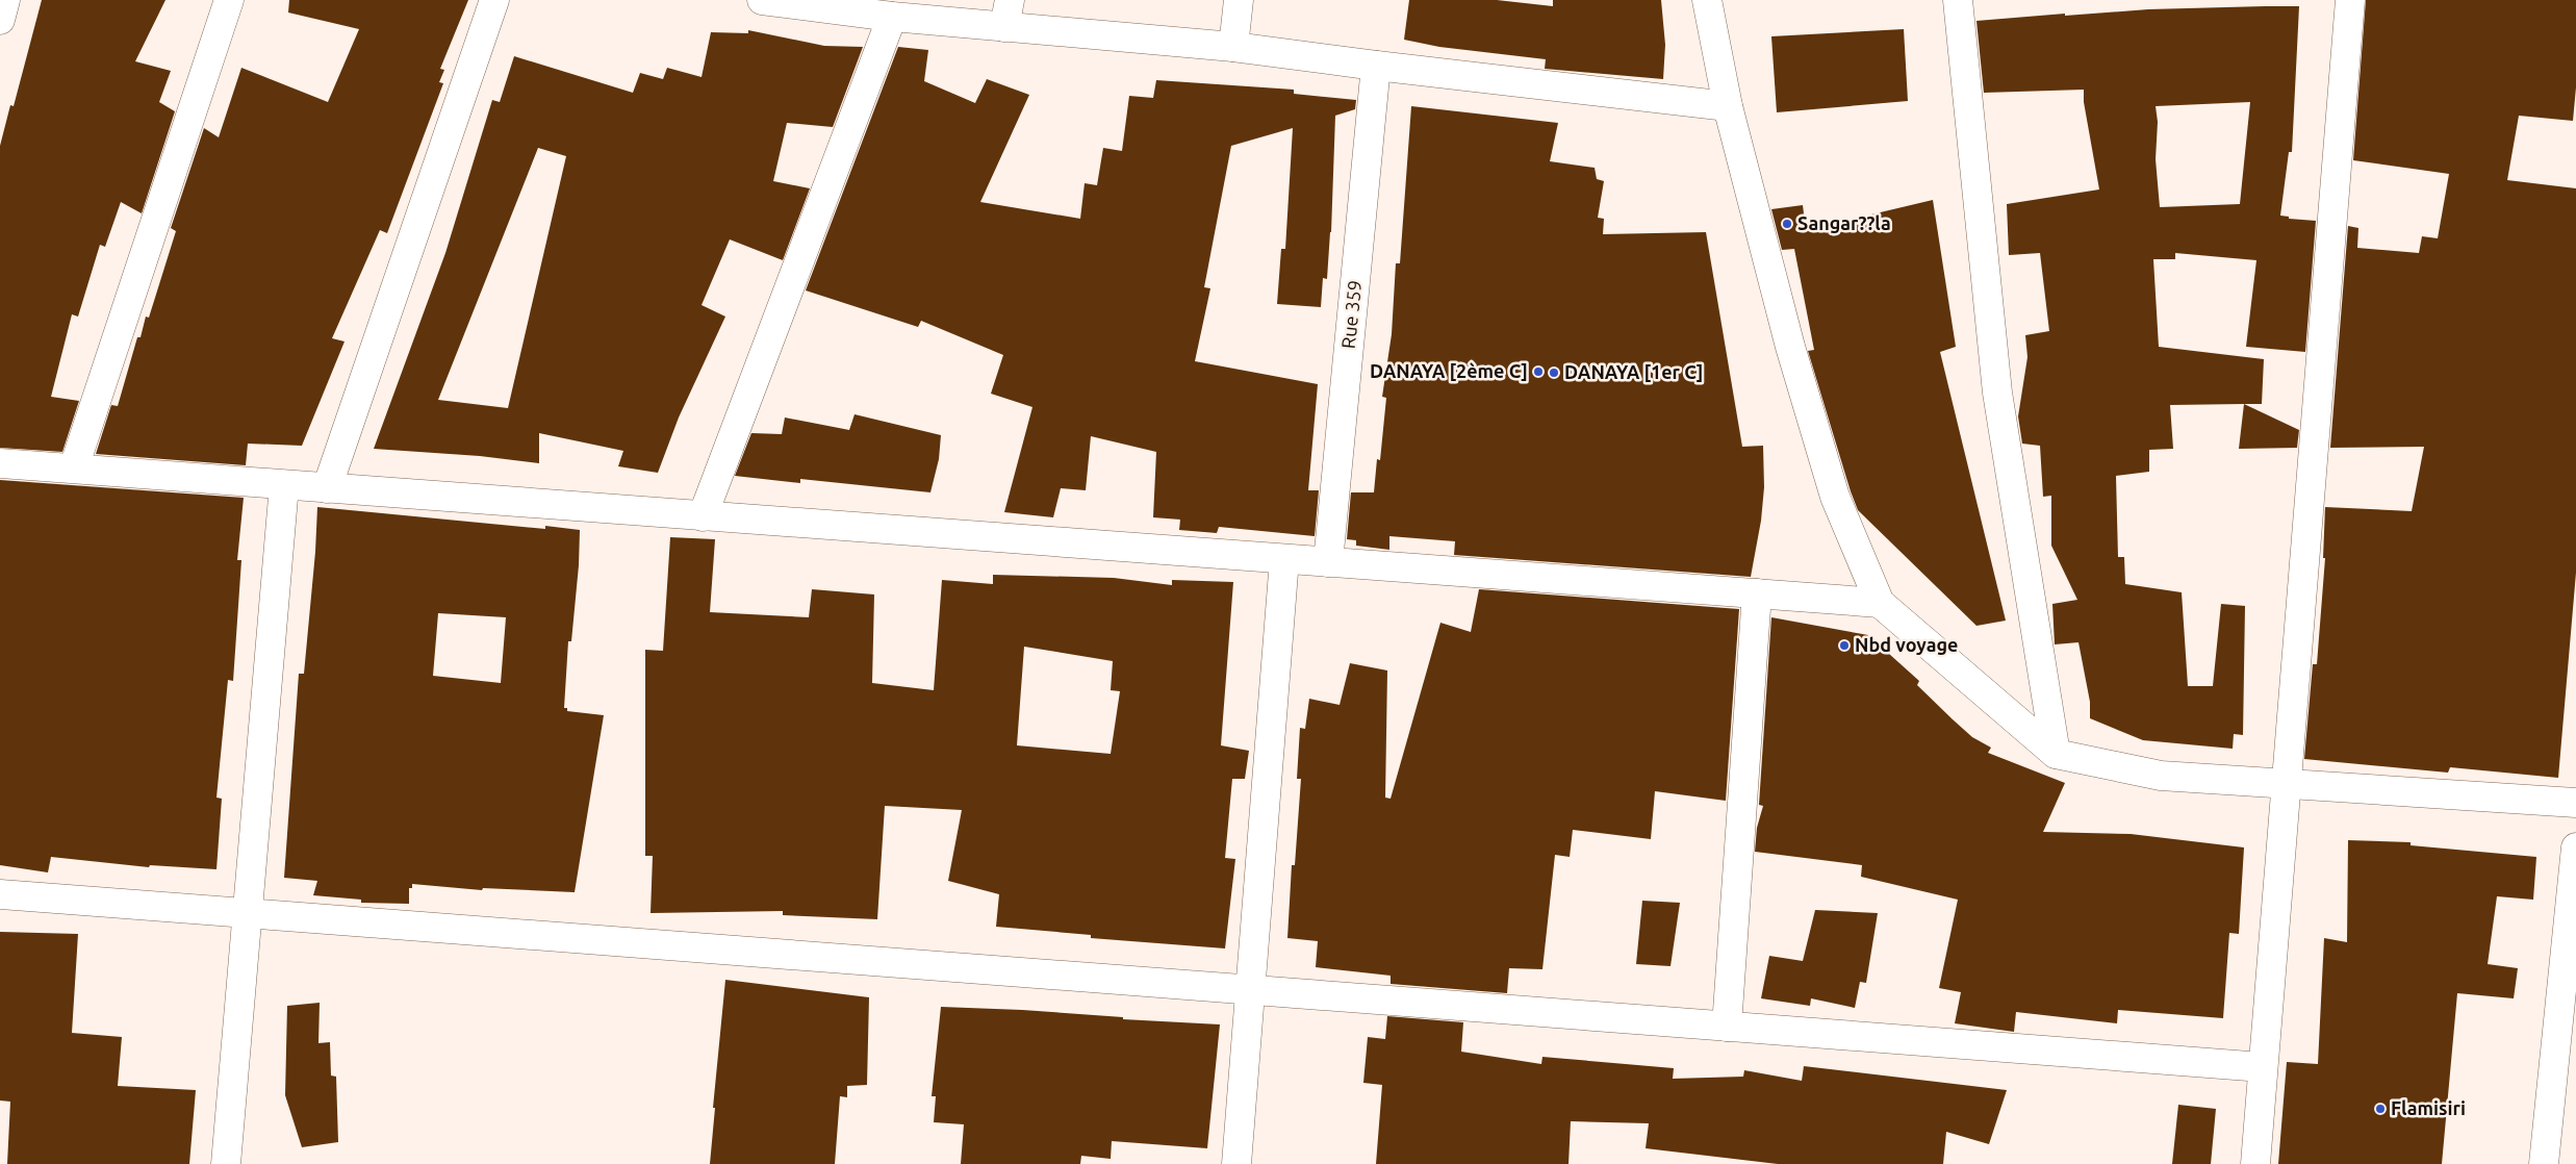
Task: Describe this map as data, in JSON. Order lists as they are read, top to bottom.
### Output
{
  "streets": {
    "street": ["Rue 359"]
  },
  "places": [
    "Sangar??la",
    "DANAYA [2ème C]",
    "DANAYA [1er C]",
    "Nbd voyage",
    "Flamisiri"
  ]
}
